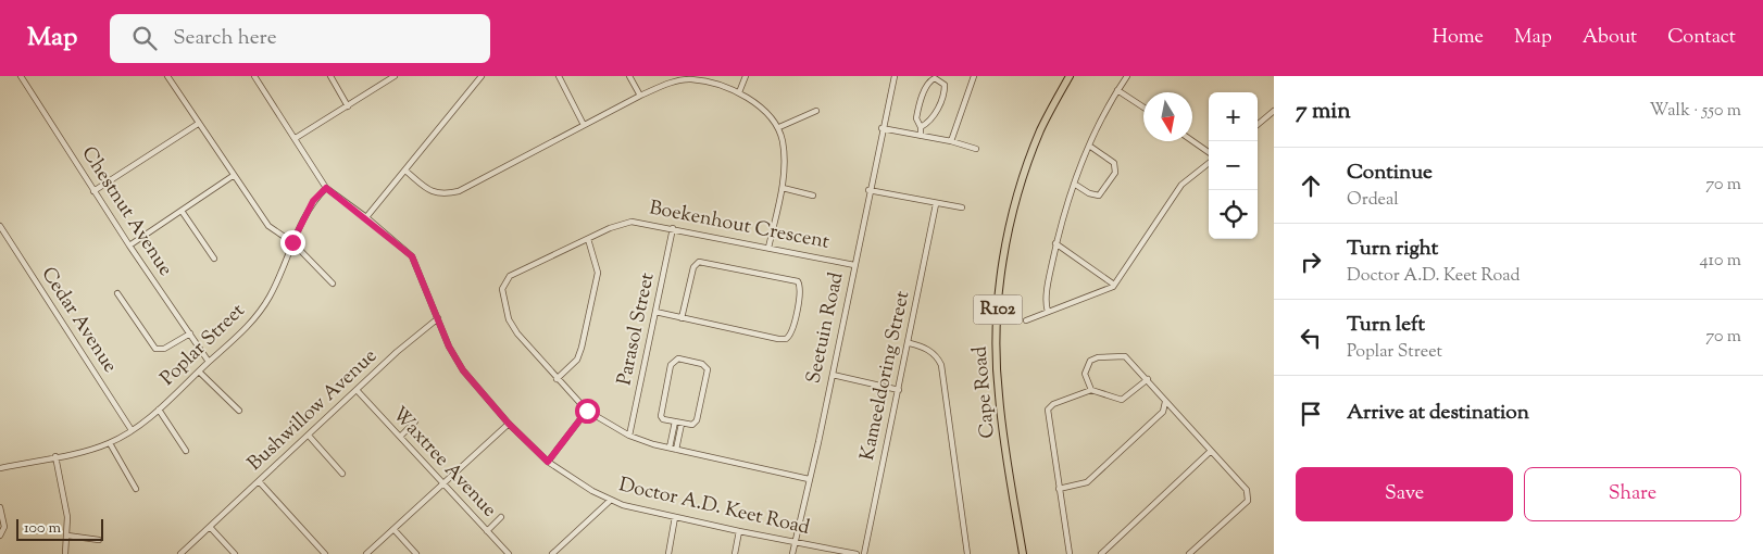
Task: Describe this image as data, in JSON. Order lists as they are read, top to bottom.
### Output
{
  "streets": {
    "main road": ["R102", "Cape Road"],
    "street": [
      "Chestnut Avenue",
      "Boekenhout Crescent",
      "Cedar Avenue",
      "Seetuin Road",
      "Parasol Street",
      "Poplar Street",
      "Kameeldoring Street",
      "Bushwillow Avenue",
      "Waxtree Avenue",
      "Doctor A.D. Keet Road"
    ]
  },
  "crossings": [
    ["Chestnut Avenue", "Poplar Street"],
    ["Boekenhout Crescent", "Seetuin Road"],
    ["Boekenhout Crescent", "Parasol Street"],
    ["Cedar Avenue", "Poplar Street"],
    ["Seetuin Road", "Doctor A.D. Keet Road"],
    ["Poplar Street", "Doctor A.D. Keet Road"],
    ["Bushwillow Avenue", "Waxtree Avenue"],
    ["Bushwillow Avenue", "Doctor A.D. Keet Road"]
  ],
  "scale_bar": "100 m",
  "north": "bottom",
  "page": {
    "header": "Map",
    "search": "Search here",
    "nav": [
      "Home",
      "Map",
      "About",
      "Contact"
    ],
    "heading": ["7 min", "Walk · 550 m"],
    "map_buttons": ["+", "−"],
    "list": [
      ["Continue", "Ordeal", "70 m"],
      ["Turn right", "Doctor A.D. Keet Road", "410 m"],
      ["Turn left", "Poplar Street", "70 m"],
      "Arrive at destination"
    ],
    "buttons": ["Save", "Share"],
    "scale": "100 m"
  }
}
